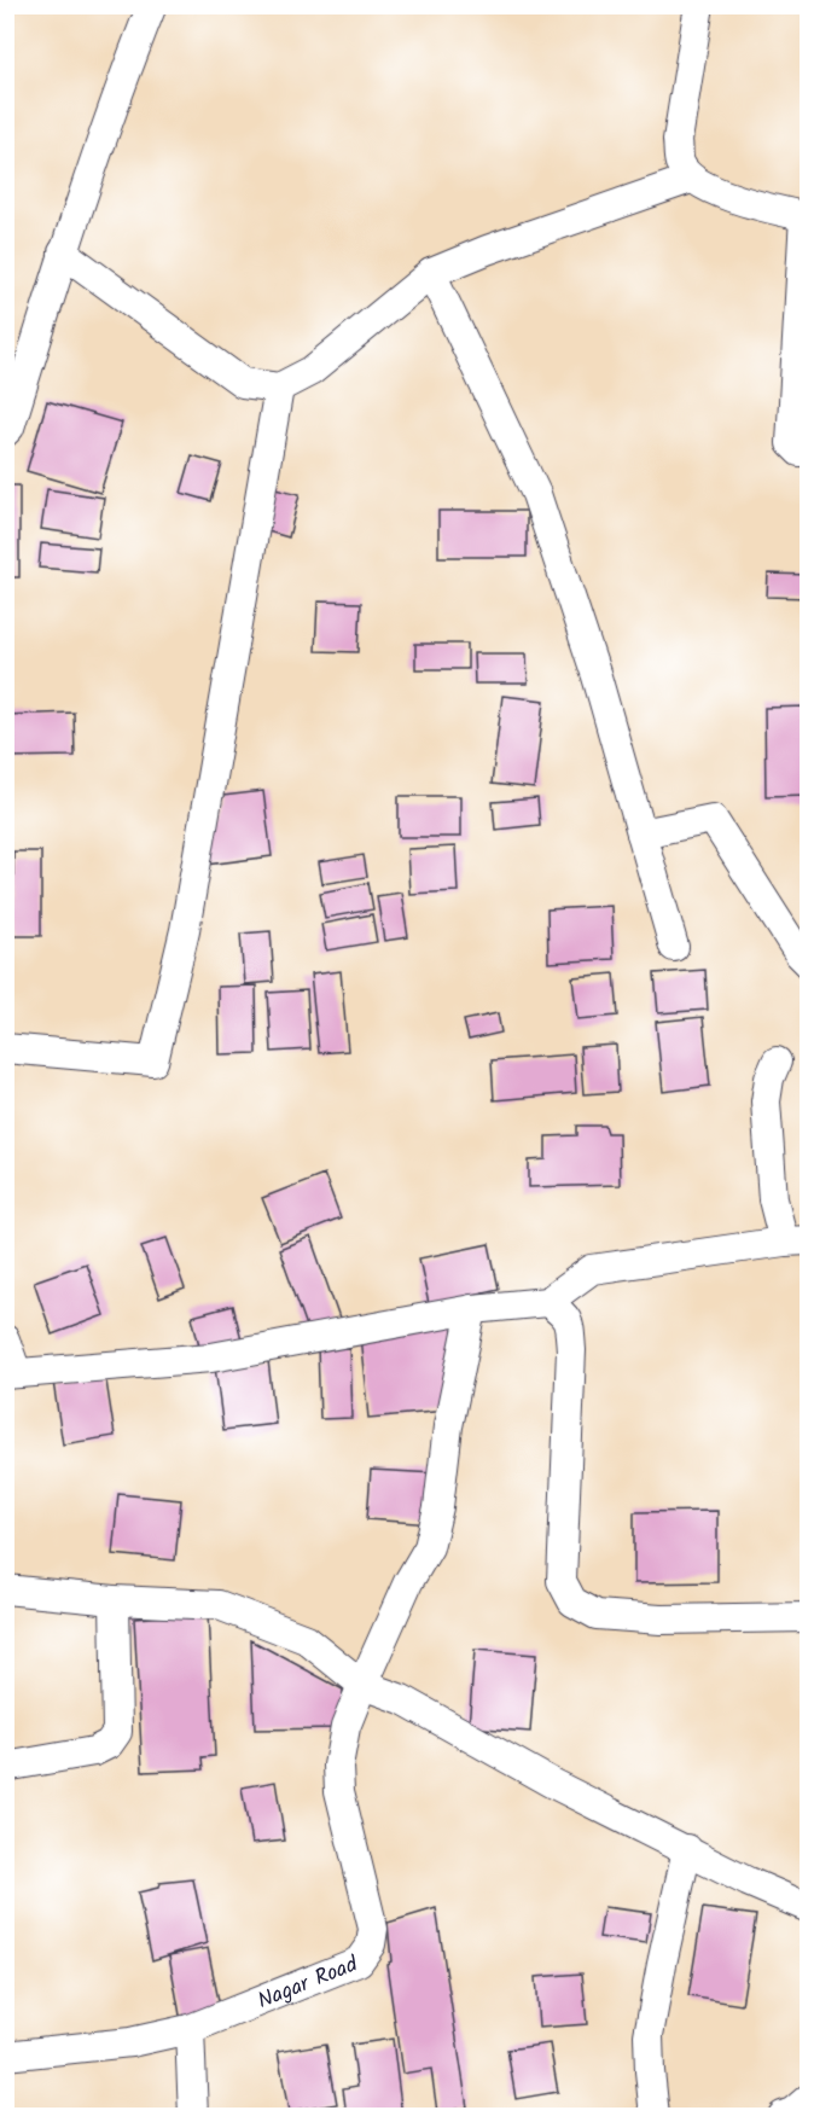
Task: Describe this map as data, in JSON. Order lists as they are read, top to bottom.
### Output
{
  "streets": {
    "street": ["Nagar Road"]
  }
}
